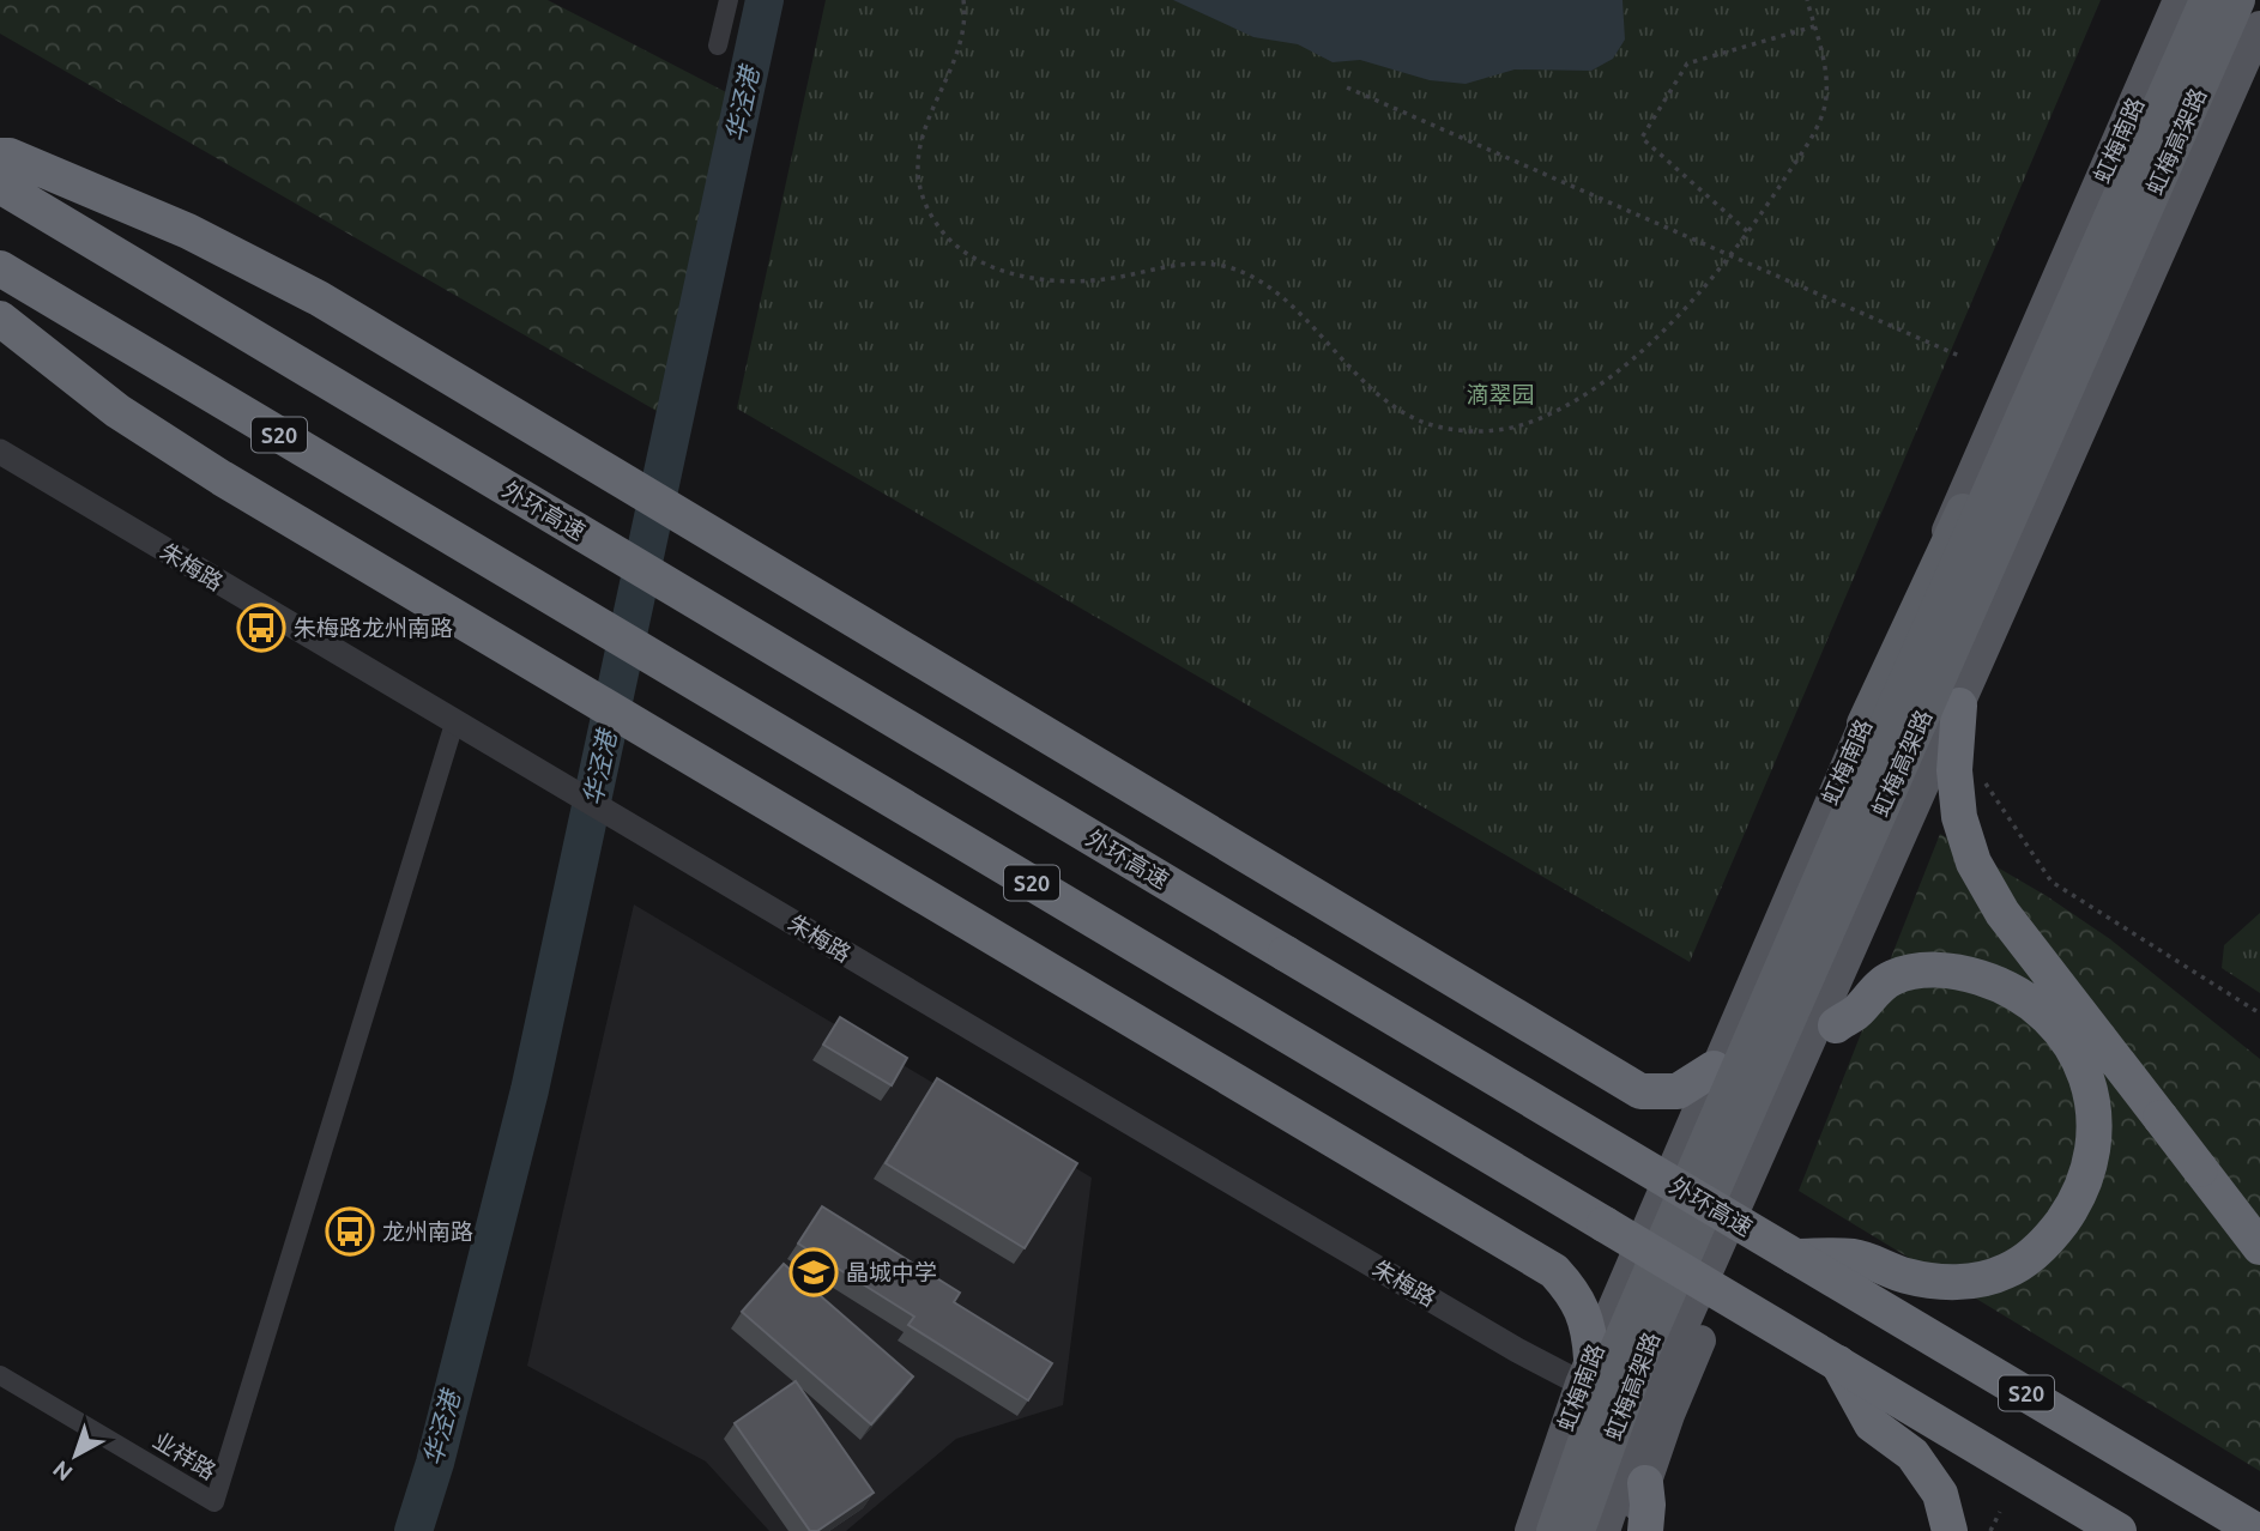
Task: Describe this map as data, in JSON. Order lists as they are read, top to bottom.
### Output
{
  "streets": {
    "highway": ["虹梅高架路", "S20", "外环高速"],
    "main road": ["虹梅南路"],
    "street": ["朱梅路", "业祥路"]
  },
  "crossings": [
    ["虹梅南路", "朱梅路"],
    ["朱梅路", "业祥路"]
  ],
  "water": ["华泾港"],
  "parks": ["滴翠园"],
  "places": {
    "bus stop": ["朱梅路龙州南路", "龙州南路"],
    "school or university": ["晶城中学"]
  },
  "north": "bottom left"
}
